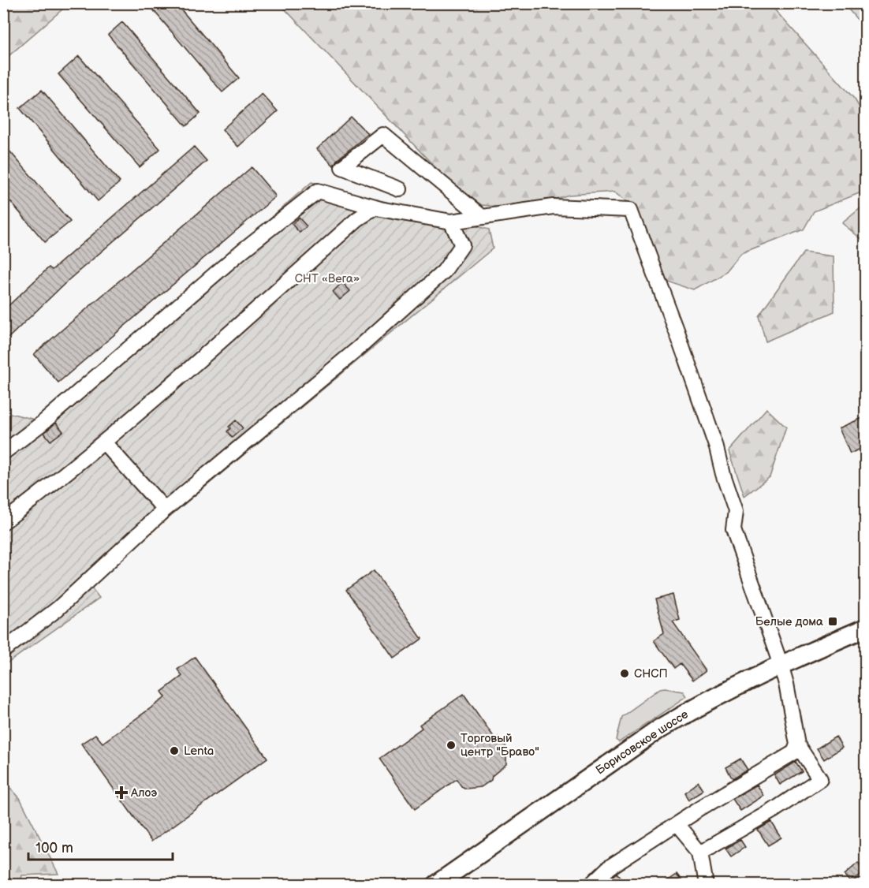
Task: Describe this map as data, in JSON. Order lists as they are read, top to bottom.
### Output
{
  "streets": {
    "main road": ["Борисовское шоссе"]
  },
  "parks": ["СНТ «Вега»"],
  "places": {
    "transit": ["Белые дома"],
    "other": ["СНСП", "Торговый центр \"Браво\"", "Lenta"],
    "health": ["Алоэ"]
  },
  "scale_bar": "100 m"
}
